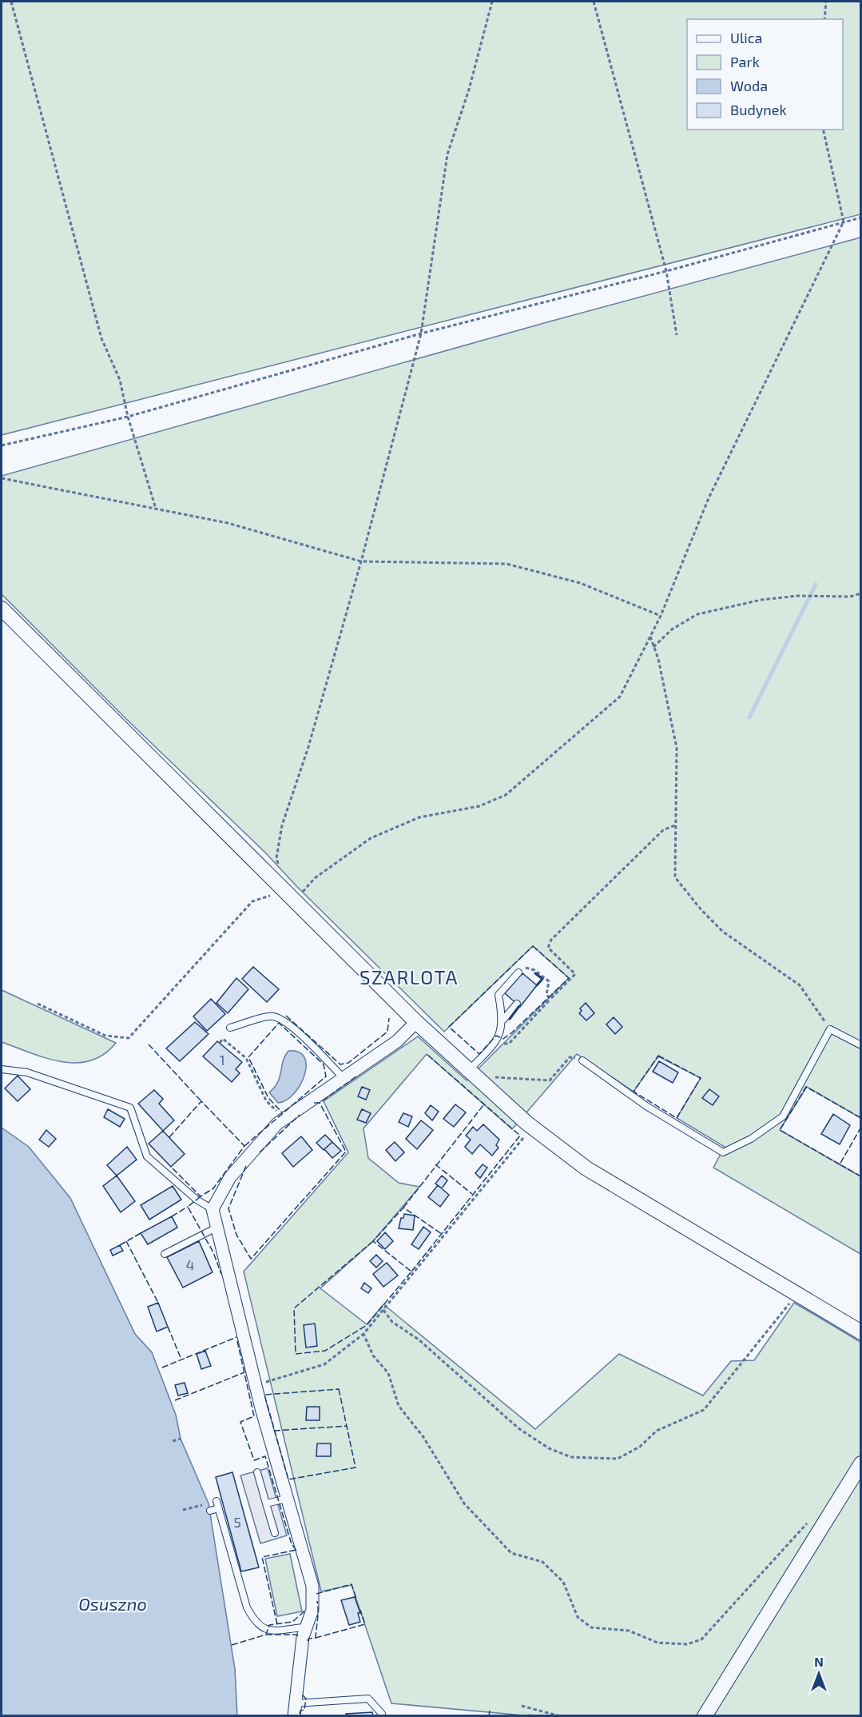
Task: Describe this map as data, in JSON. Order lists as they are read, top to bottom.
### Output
{
  "districts": ["SZARLOTA"],
  "water": ["Osuszno"],
  "house_numbers": ["1", "4", "5"],
  "legend": [
    "Ulica",
    "Park",
    "Woda",
    "Budynek"
  ],
  "north": "top"
}
